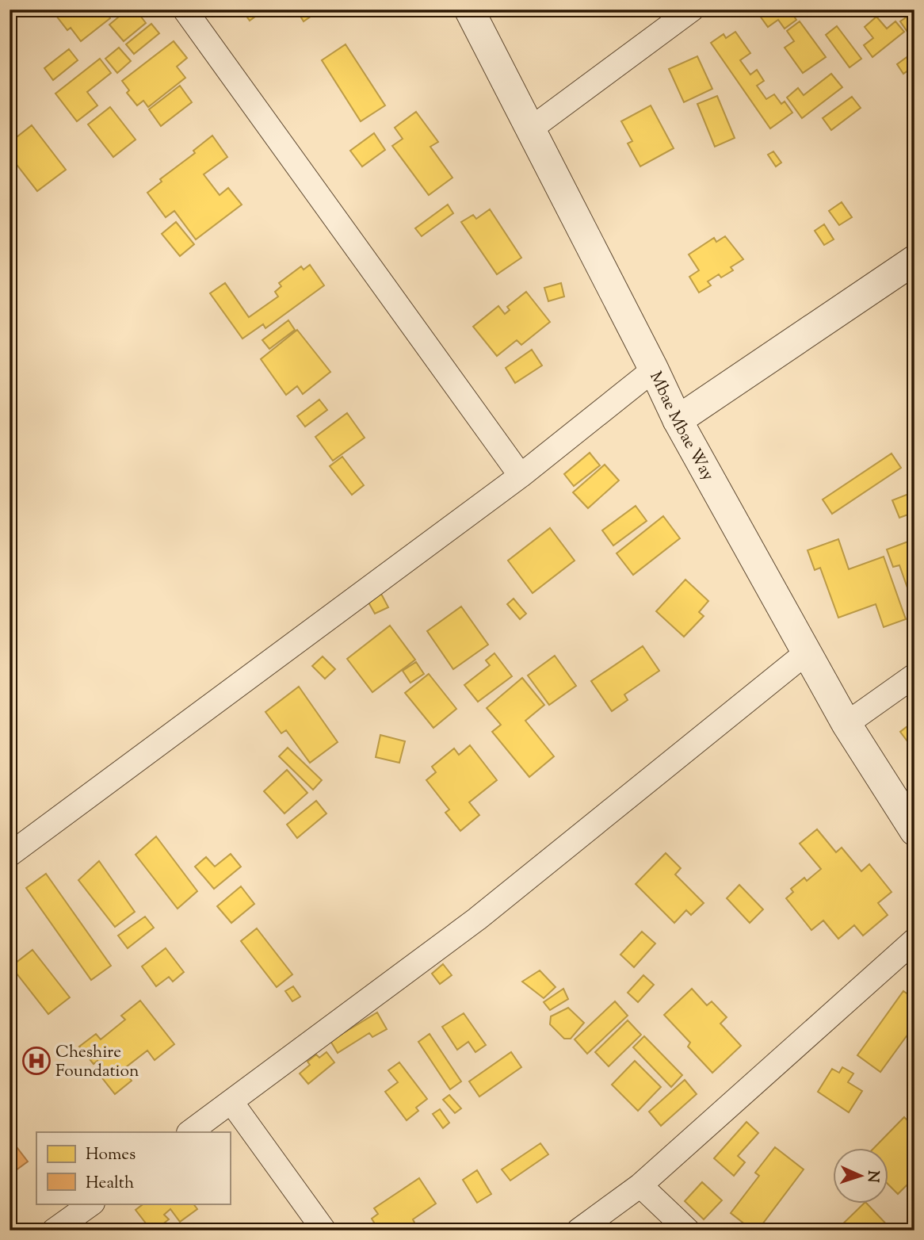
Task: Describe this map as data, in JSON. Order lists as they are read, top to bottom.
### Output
{
  "streets": {
    "street": ["Mbae Mbae Way"]
  },
  "places": {
    "hospital": ["Cheshire Foundation"]
  },
  "legend": ["Homes", "Health"],
  "north": "right"
}
